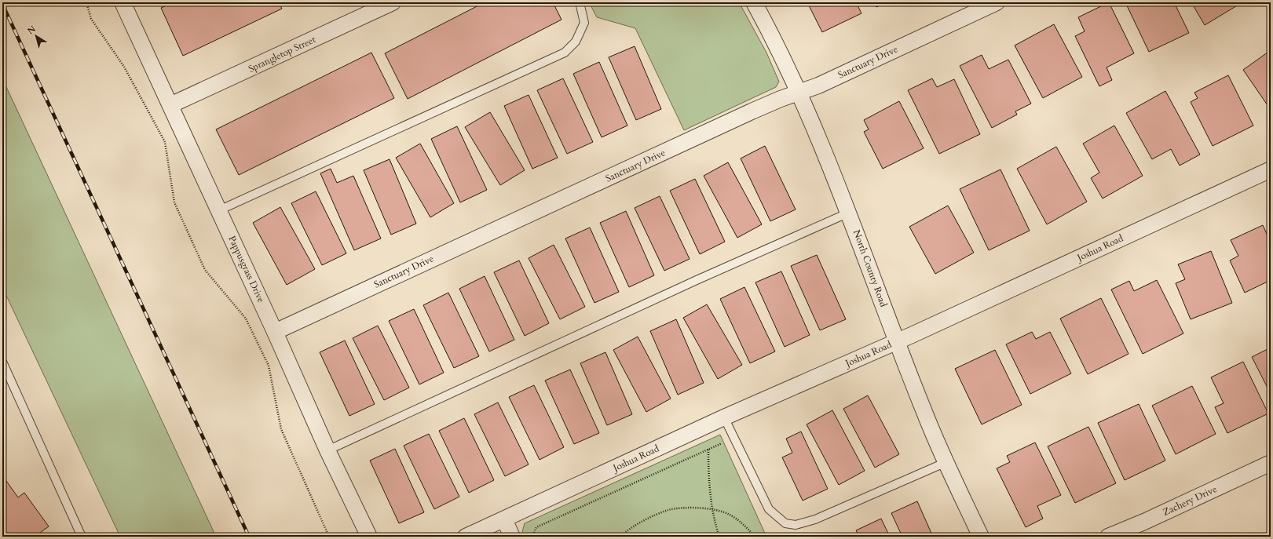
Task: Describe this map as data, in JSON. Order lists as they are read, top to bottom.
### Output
{
  "streets": {
    "street": [
      "Sprangletop Street",
      "Sanctuary Drive",
      "Joshua Road",
      "North County Road",
      "Pappusgrass Drive",
      "Zachery Drive"
    ]
  },
  "crossings": [
    ["Sprangletop Street", "Pappusgrass Drive"],
    ["Sanctuary Drive", "North County Road"],
    ["Sanctuary Drive", "Pappusgrass Drive"],
    ["Joshua Road", "North County Road"]
  ],
  "north": "top left"
}
